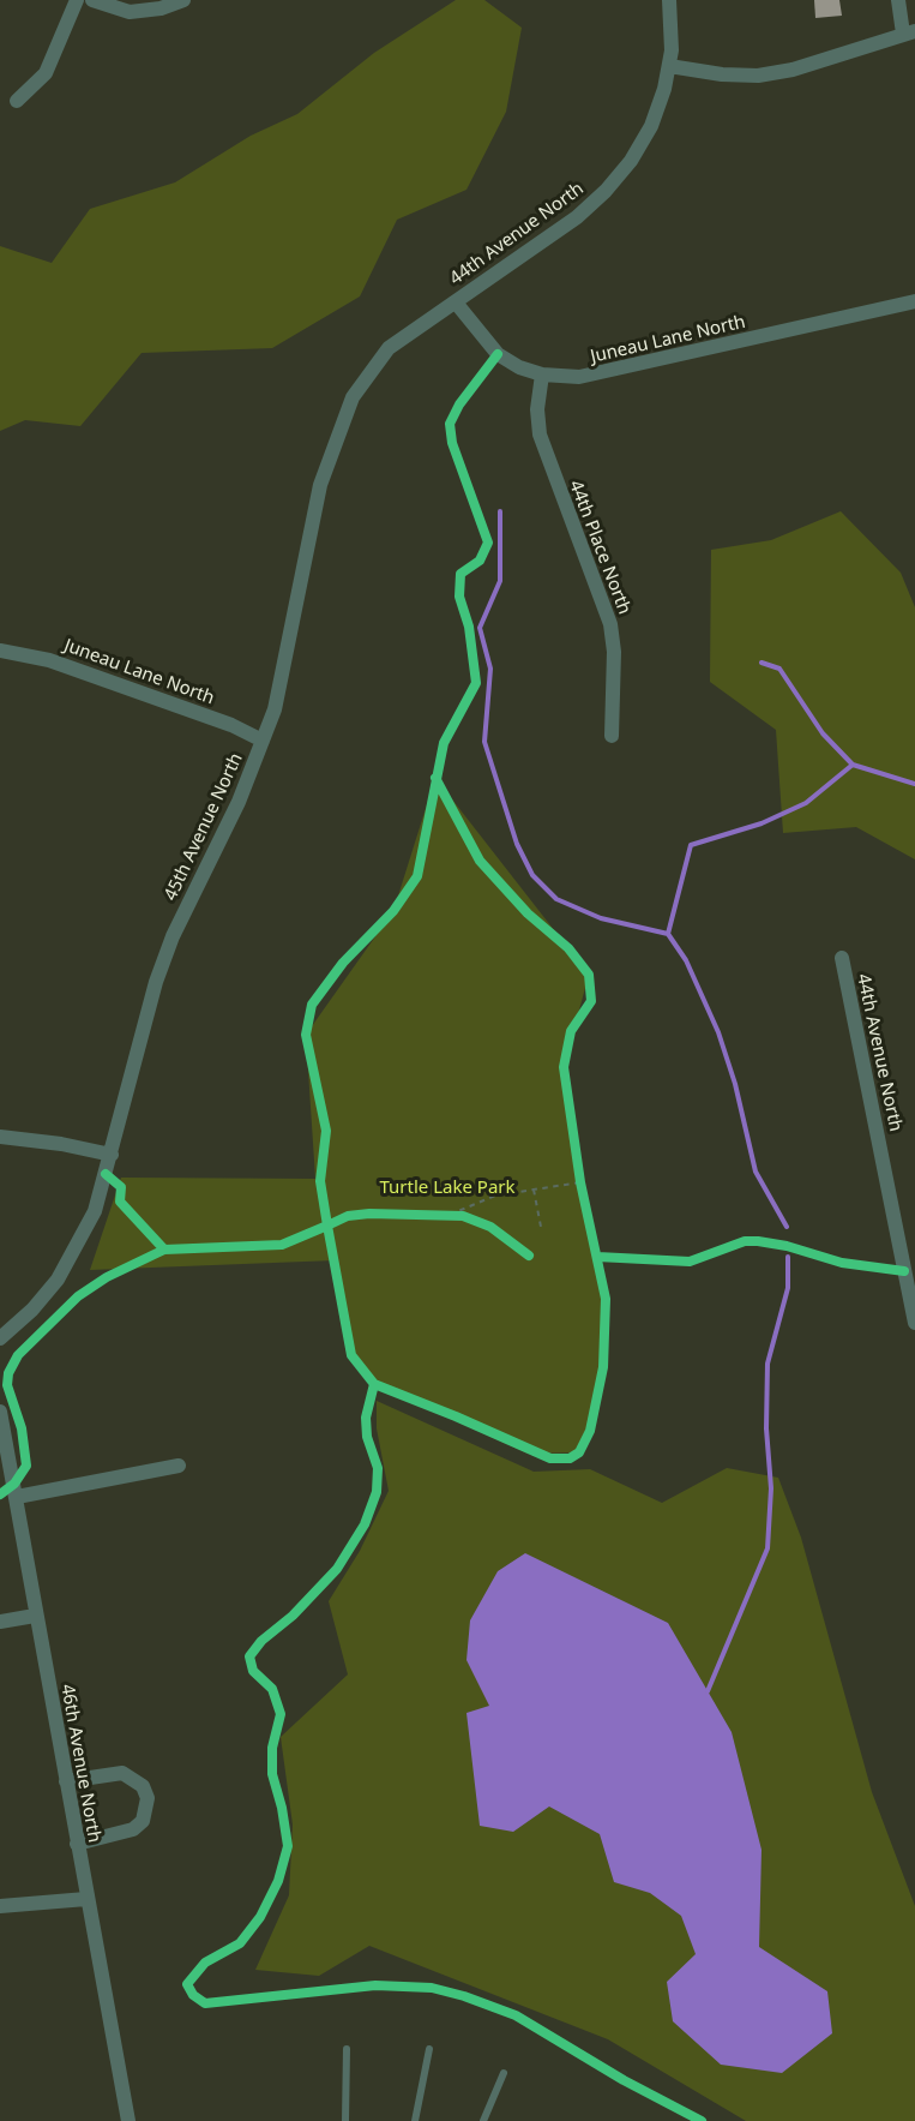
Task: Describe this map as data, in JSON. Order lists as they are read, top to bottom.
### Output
{
  "streets": {
    "street": [
      "44th Avenue North",
      "Juneau Lane North",
      "44th Place North",
      "45th Avenue North",
      "46th Avenue North"
    ]
  },
  "crossings": [
    ["44th Avenue North", "Juneau Lane North"],
    ["44th Avenue North", "45th Avenue North"],
    ["Juneau Lane North", "44th Place North"],
    ["Juneau Lane North", "45th Avenue North"]
  ],
  "parks": ["Turtle Lake Park"]
}
